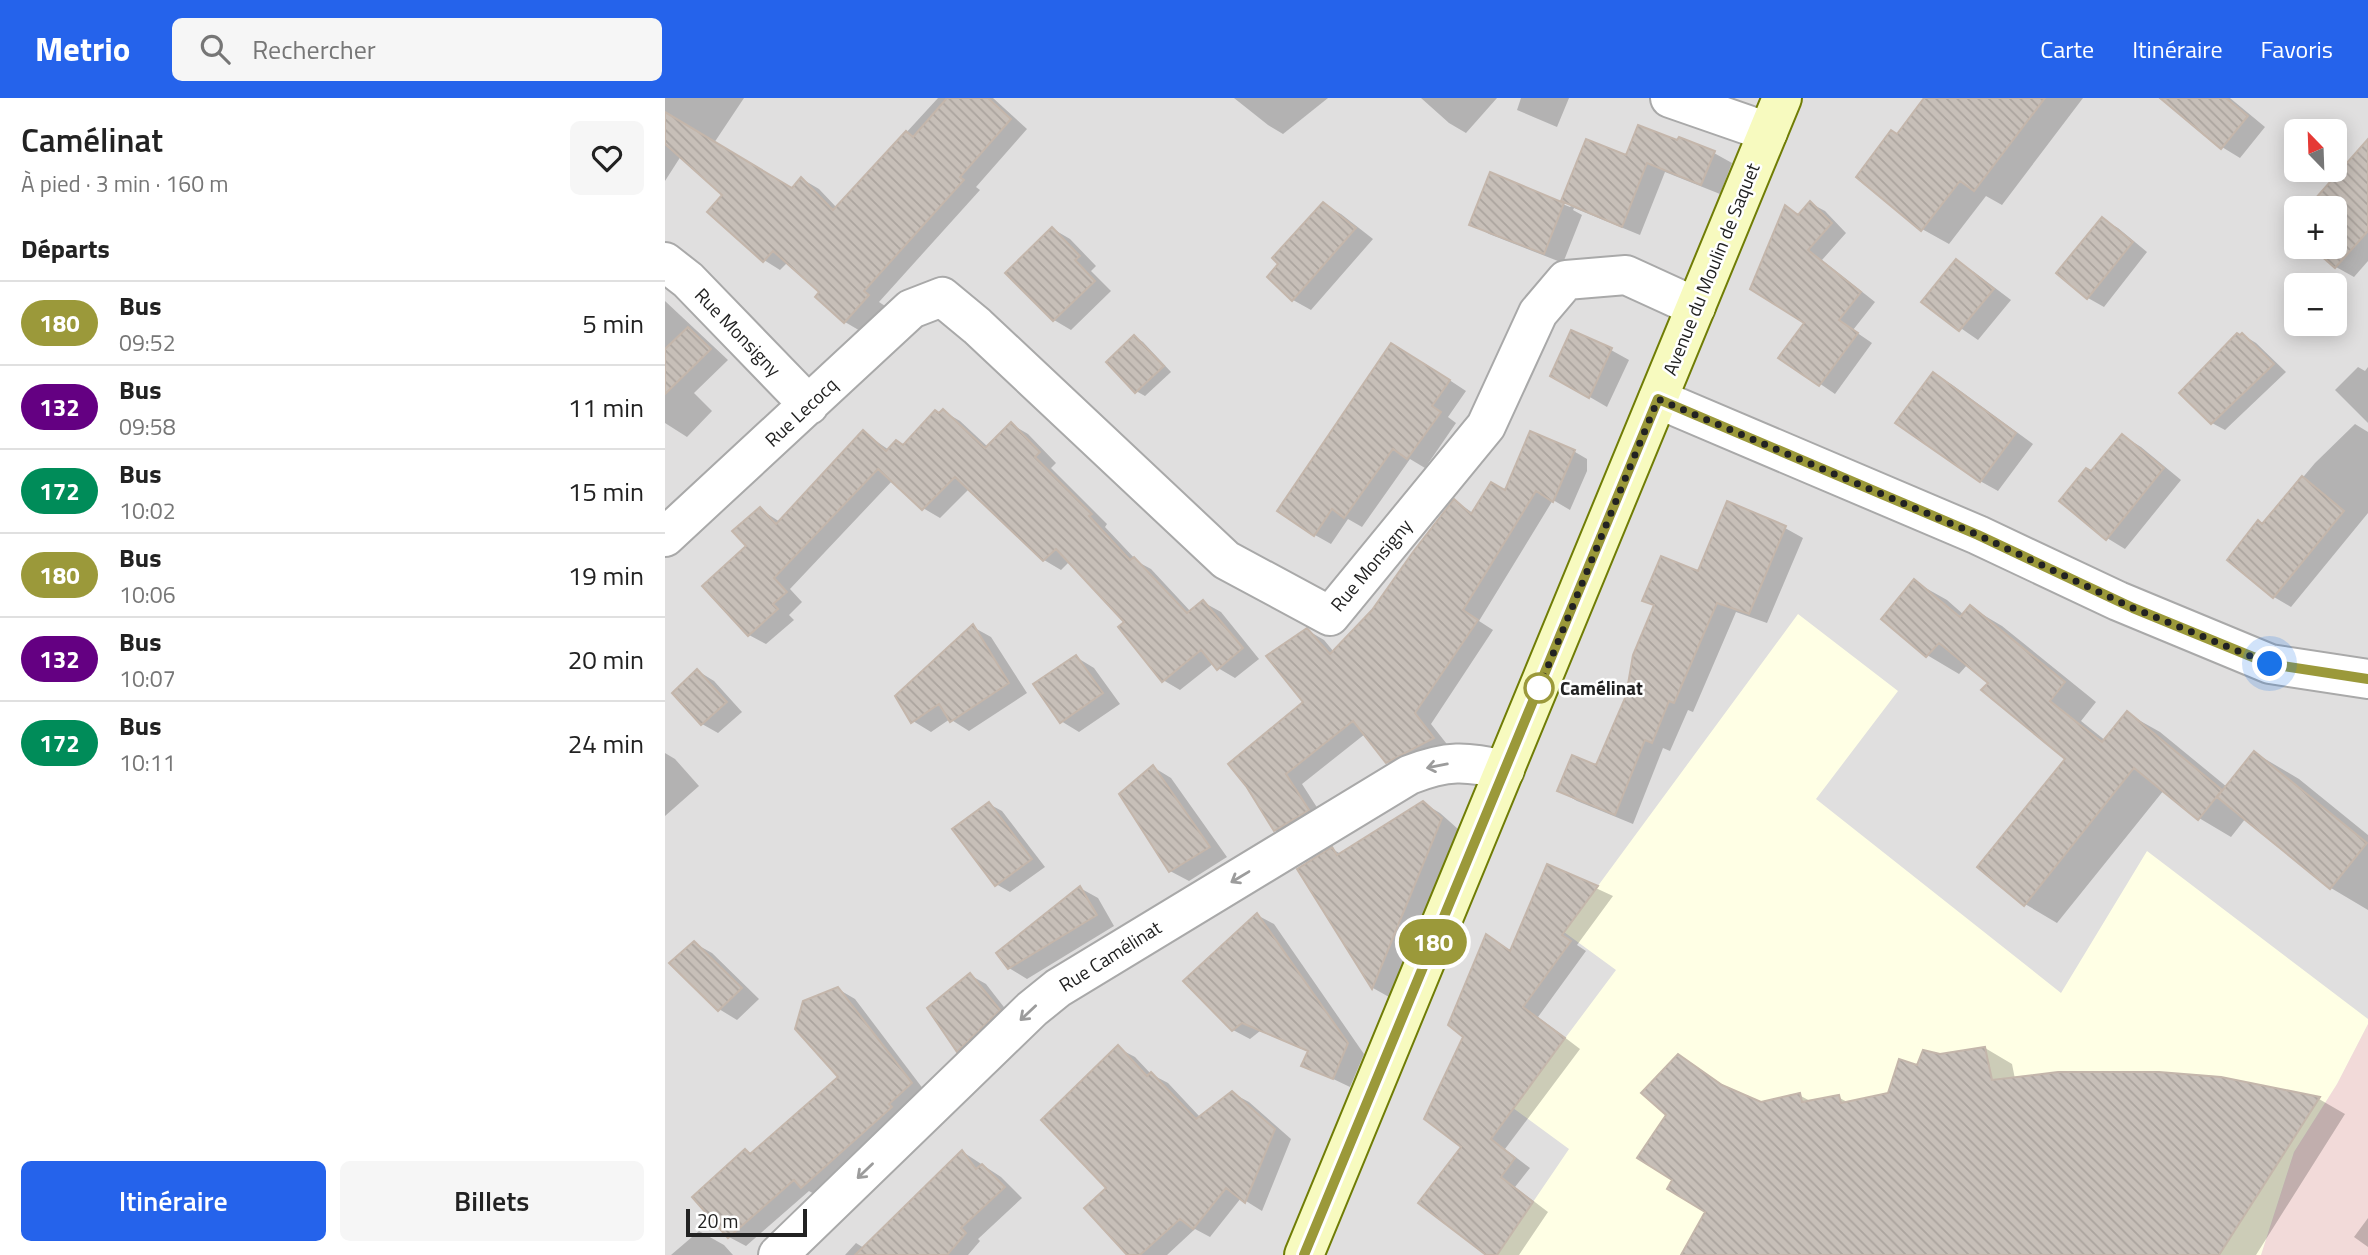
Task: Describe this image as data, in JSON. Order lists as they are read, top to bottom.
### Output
{
  "streets": {
    "main road": ["Avenue du Moulin de Saquet"],
    "street": ["Rue Monsigny", "Rue Lecocq", "Rue Camélinat"]
  },
  "crossings": [
    ["Avenue du Moulin de Saquet", "Rue Monsigny"],
    ["Avenue du Moulin de Saquet", "Rue Camélinat"],
    ["Rue Monsigny", "Rue Lecocq"]
  ],
  "one_way": ["Rue Camélinat"],
  "places": ["Camélinat"],
  "lines": ["bus line 180"],
  "scale_bar": "20 m",
  "north": "top left",
  "page": {
    "header": "Metrio",
    "search": "Rechercher",
    "nav": ["Carte", "Itinéraire", "Favoris"],
    "heading": [
      ["Camélinat", "À pied · 3 min · 160 m"],
      "Départs"
    ],
    "on_map": "180",
    "map_buttons": ["+", "−"],
    "list": [
      {
        "mark": "180",
        "name": "Bus",
        "note": "09:52",
        "value": "5 min"
      },
      {
        "mark": "132",
        "name": "Bus",
        "note": "09:58",
        "value": "11 min"
      },
      {
        "mark": "172",
        "name": "Bus",
        "note": "10:02",
        "value": "15 min"
      },
      {
        "mark": "180",
        "name": "Bus",
        "note": "10:06",
        "value": "19 min"
      },
      {
        "mark": "132",
        "name": "Bus",
        "note": "10:07",
        "value": "20 min"
      },
      {
        "mark": "172",
        "name": "Bus",
        "note": "10:11",
        "value": "24 min"
      }
    ],
    "buttons": ["Itinéraire", "Billets"],
    "scale": "20 m"
  }
}
